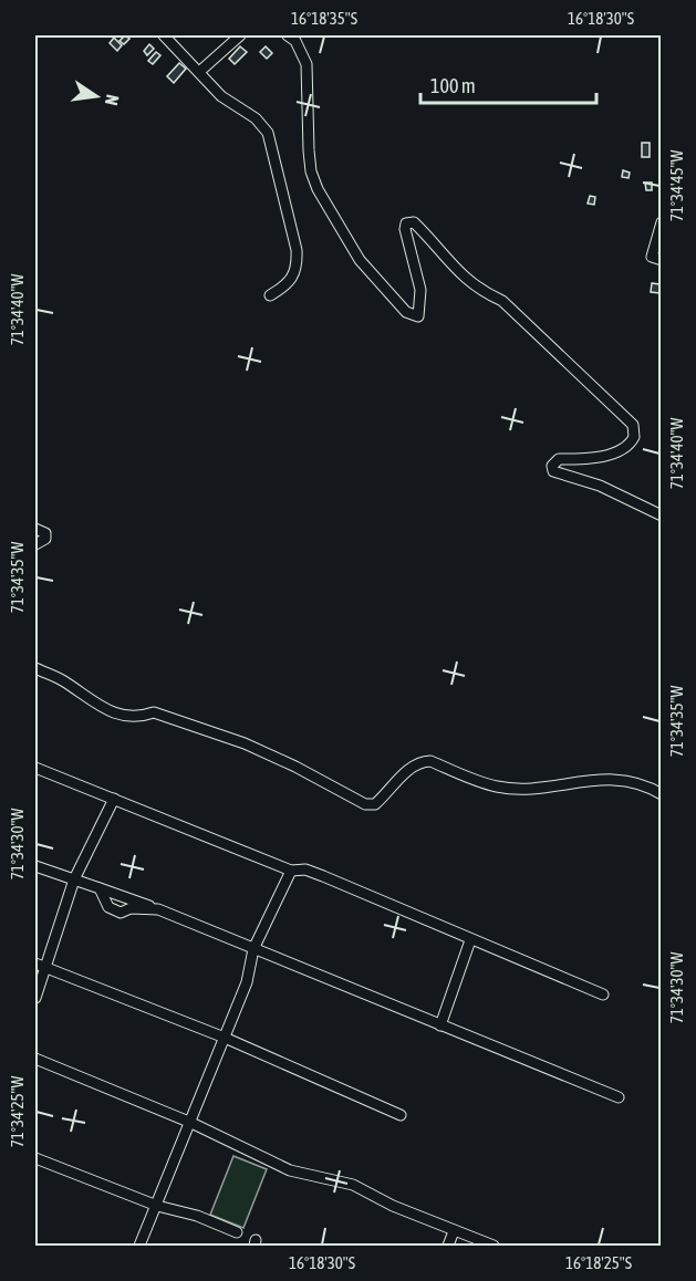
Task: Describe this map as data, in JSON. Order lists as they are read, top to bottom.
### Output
{
  "scale_bar": "100 m",
  "north": "right",
  "coordinates": [
    "16°18'35\"S",
    "16°18'30\"S",
    "71°34'45\"W",
    "71°34'40\"W",
    "71°34'35\"W",
    "71°34'30\"W",
    "71°34'25\"W",
    "16°18'25\"S"
  ]
}
